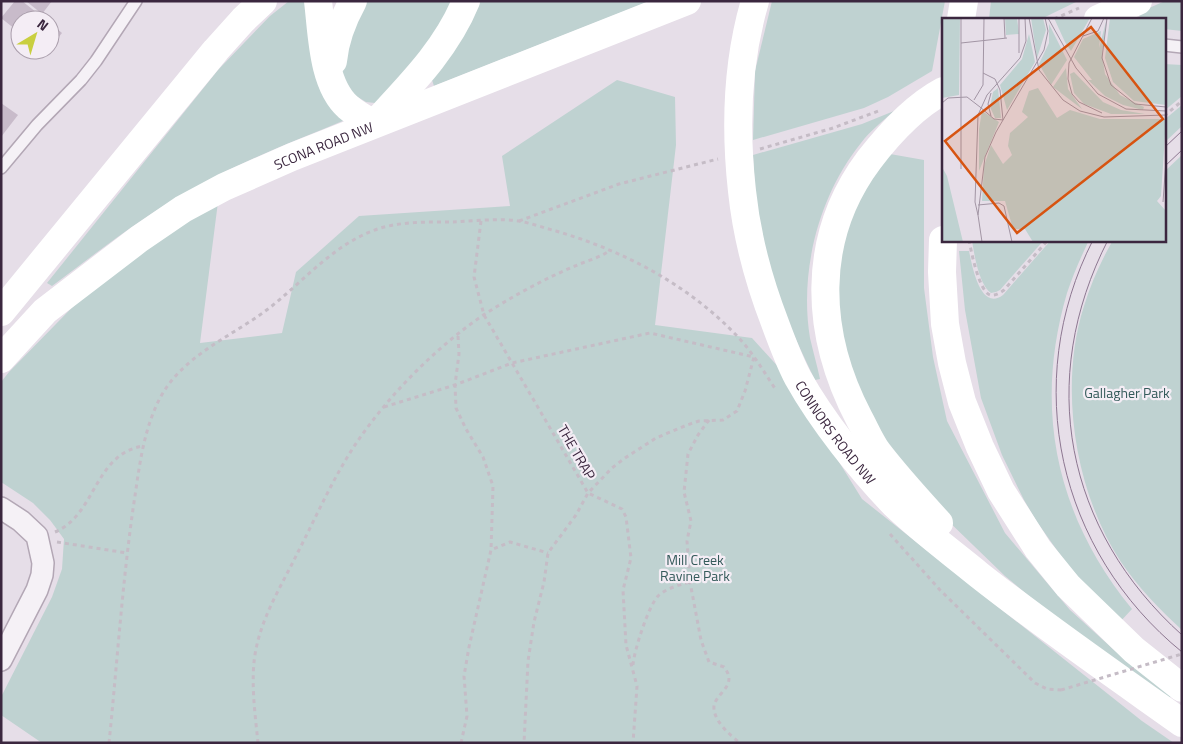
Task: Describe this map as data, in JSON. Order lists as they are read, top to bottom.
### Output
{
  "streets": {
    "main road": ["SCONA ROAD NW", "CONNORS ROAD NW"],
    "path": ["THE TRAP"]
  },
  "parks": ["Gallagher Park", "Mill Creek Ravine Park"],
  "north": "top right"
}
